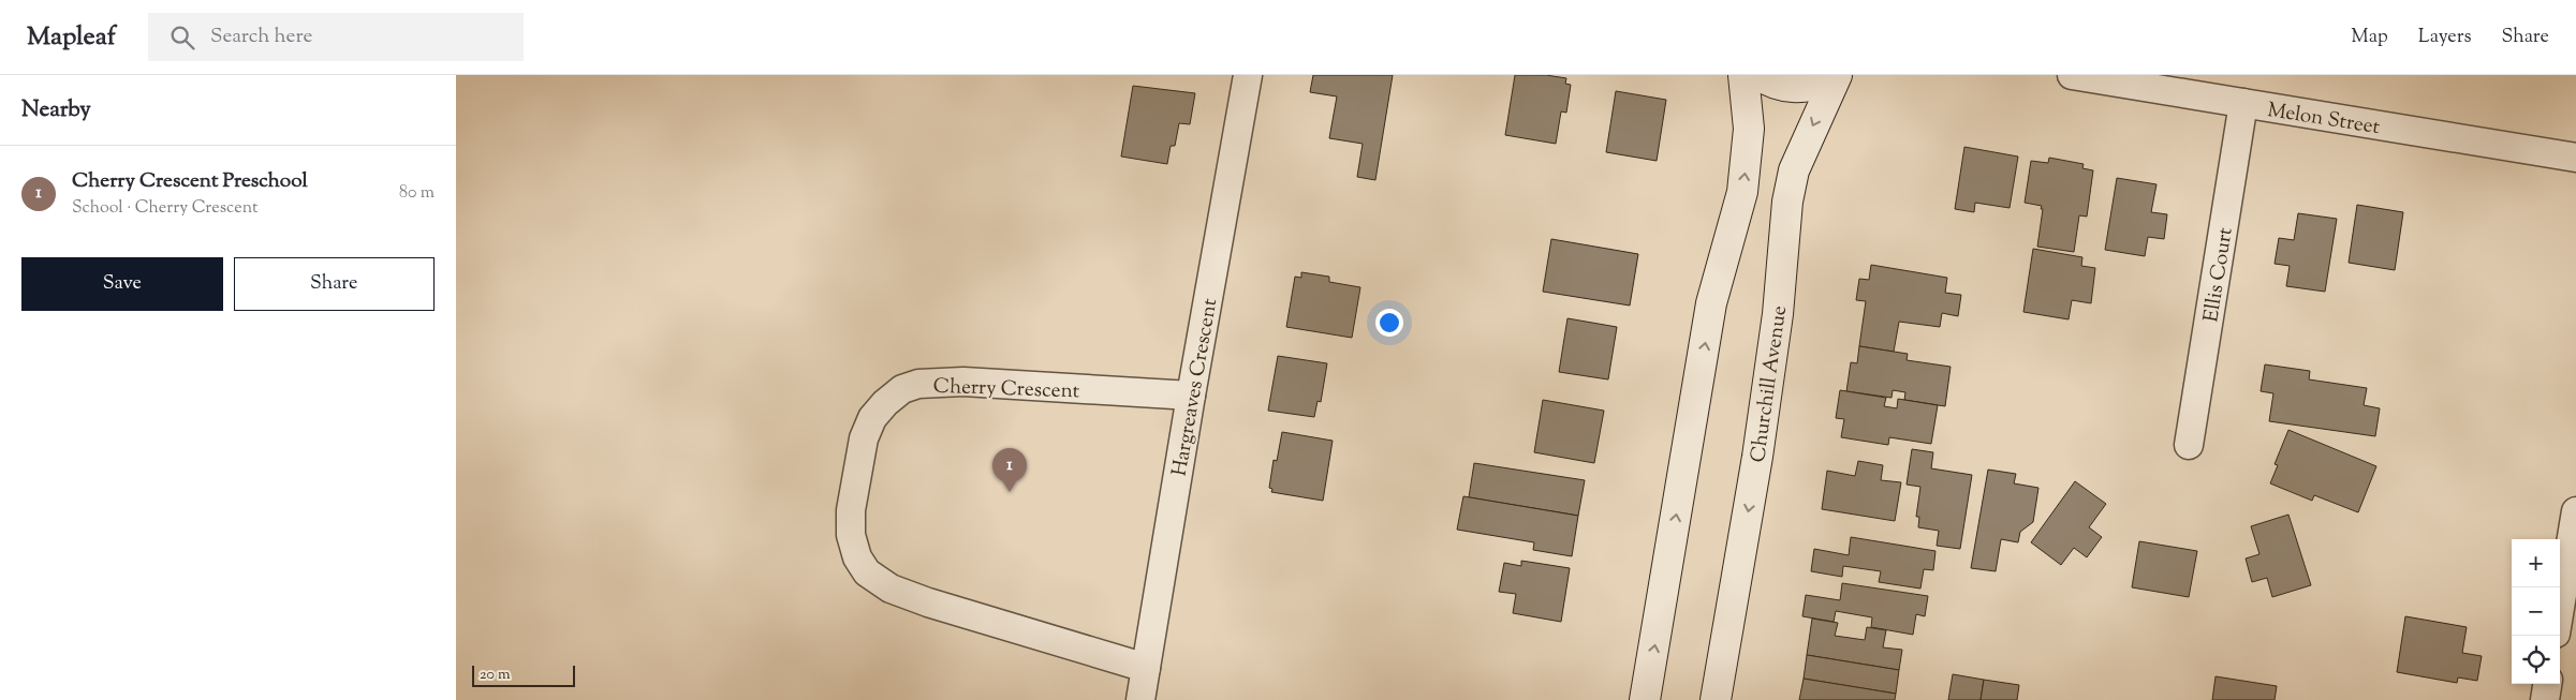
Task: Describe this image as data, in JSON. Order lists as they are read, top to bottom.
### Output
{
  "streets": {
    "main road": ["Churchill Avenue"],
    "street": [
      "Melon Street",
      "Ellis Court",
      "Cherry Crescent",
      "Hargreaves Crescent"
    ]
  },
  "crossings": [
    ["Melon Street", "Ellis Court"],
    ["Cherry Crescent", "Hargreaves Crescent"]
  ],
  "scale_bar": "20 m",
  "page": {
    "header": "Mapleaf",
    "search": "Search here",
    "nav": ["Map", "Layers", "Share"],
    "heading": "Nearby",
    "list": [
      {
        "mark": "1",
        "name": "Cherry Crescent Preschool",
        "note": "School · Cherry Crescent",
        "value": "80 m"
      }
    ],
    "buttons": ["Save", "Share"],
    "pins": "1",
    "map_buttons": ["+", "−"],
    "scale": "20 m"
  }
}
